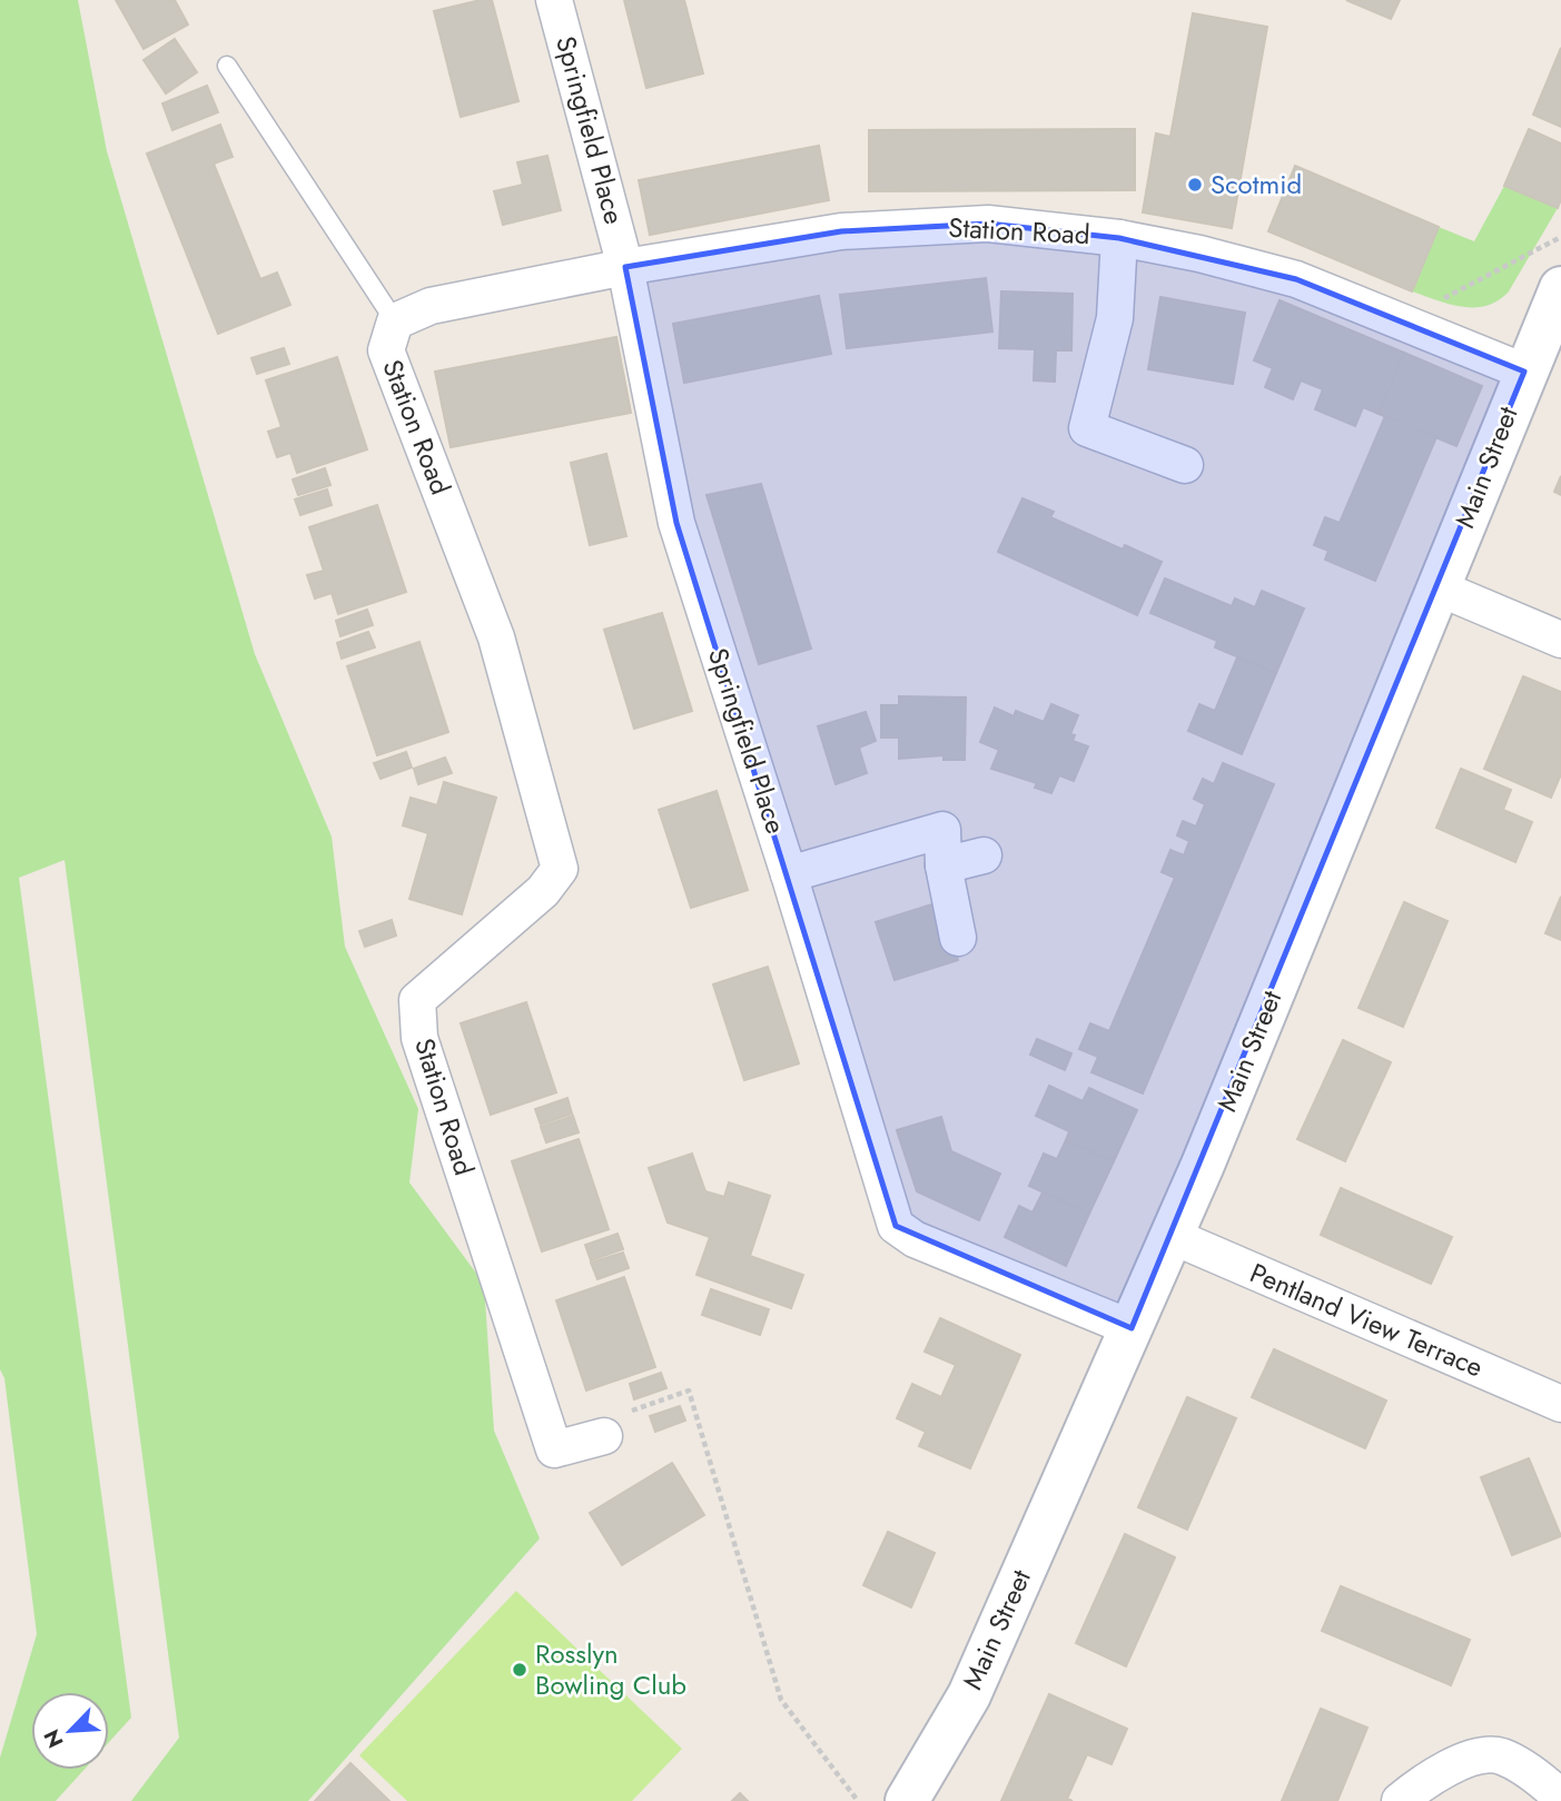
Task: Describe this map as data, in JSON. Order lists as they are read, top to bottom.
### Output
{
  "streets": {
    "main road": ["Main Street"],
    "street": ["Springfield Place", "Station Road", "Pentland View Terrace"]
  },
  "crossings": [
    ["Springfield Place", "Station Road"],
    ["Springfield Place", "Main Street"],
    ["Station Road", "Main Street"],
    ["Main Street", "Pentland View Terrace"]
  ],
  "places": ["Scotmid", "Rosslyn Bowling Club"],
  "north": "bottom left"
}
